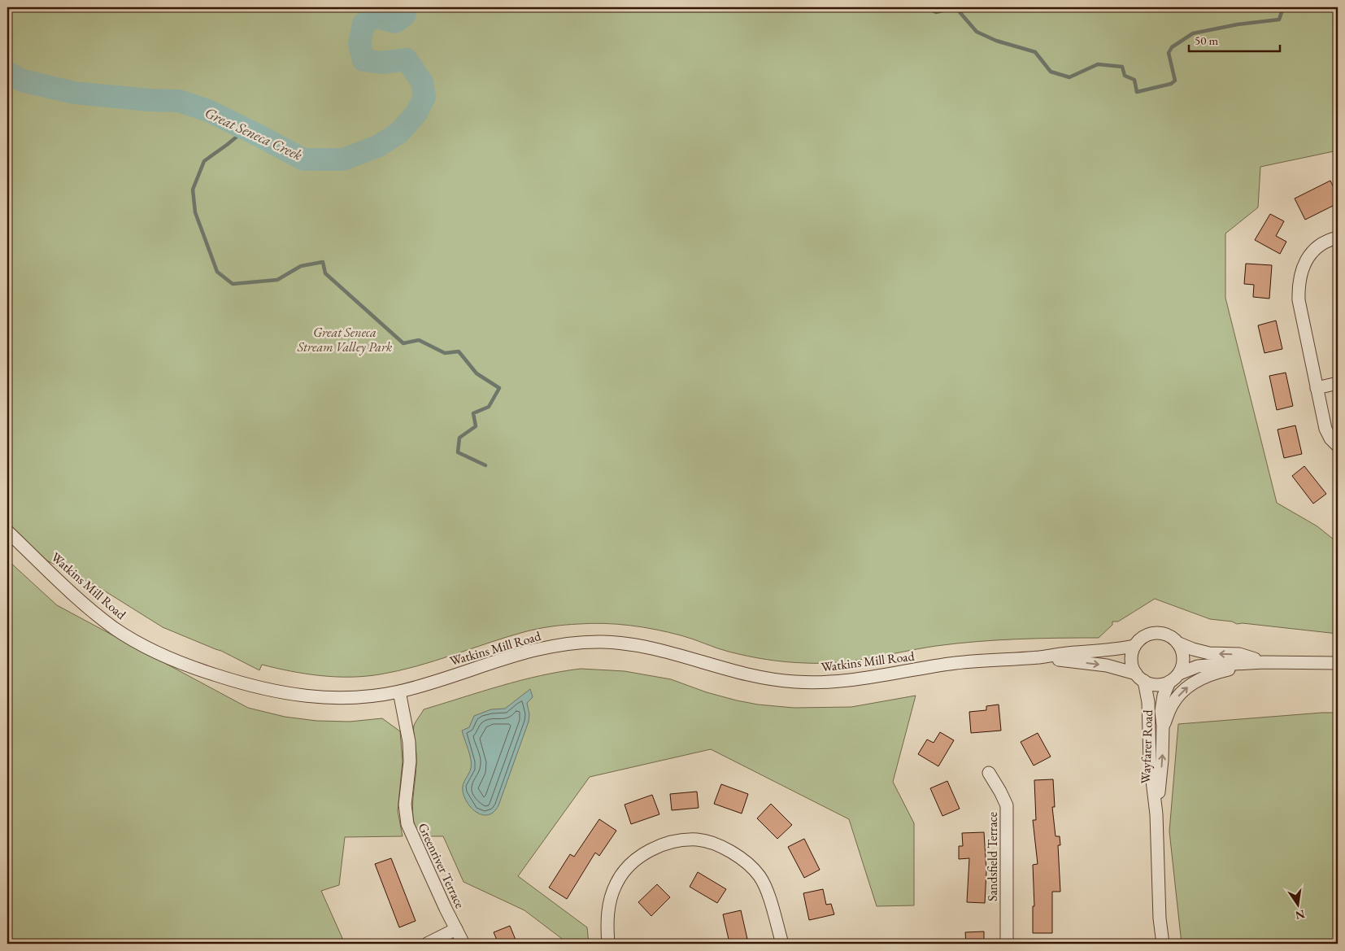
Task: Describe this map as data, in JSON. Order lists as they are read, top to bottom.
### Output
{
  "streets": {
    "street": [
      "Watkins Mill Road",
      "Wayfarer Road",
      "Sandsfield Terrace",
      "Greenriver Terrace"
    ]
  },
  "crossings": [
    ["Watkins Mill Road", "Wayfarer Road"],
    ["Watkins Mill Road", "Greenriver Terrace"]
  ],
  "water": ["Great Seneca Creek"],
  "parks": ["Great Seneca Stream Valley Park"],
  "scale_bar": "50 m",
  "north": "bottom"
}
